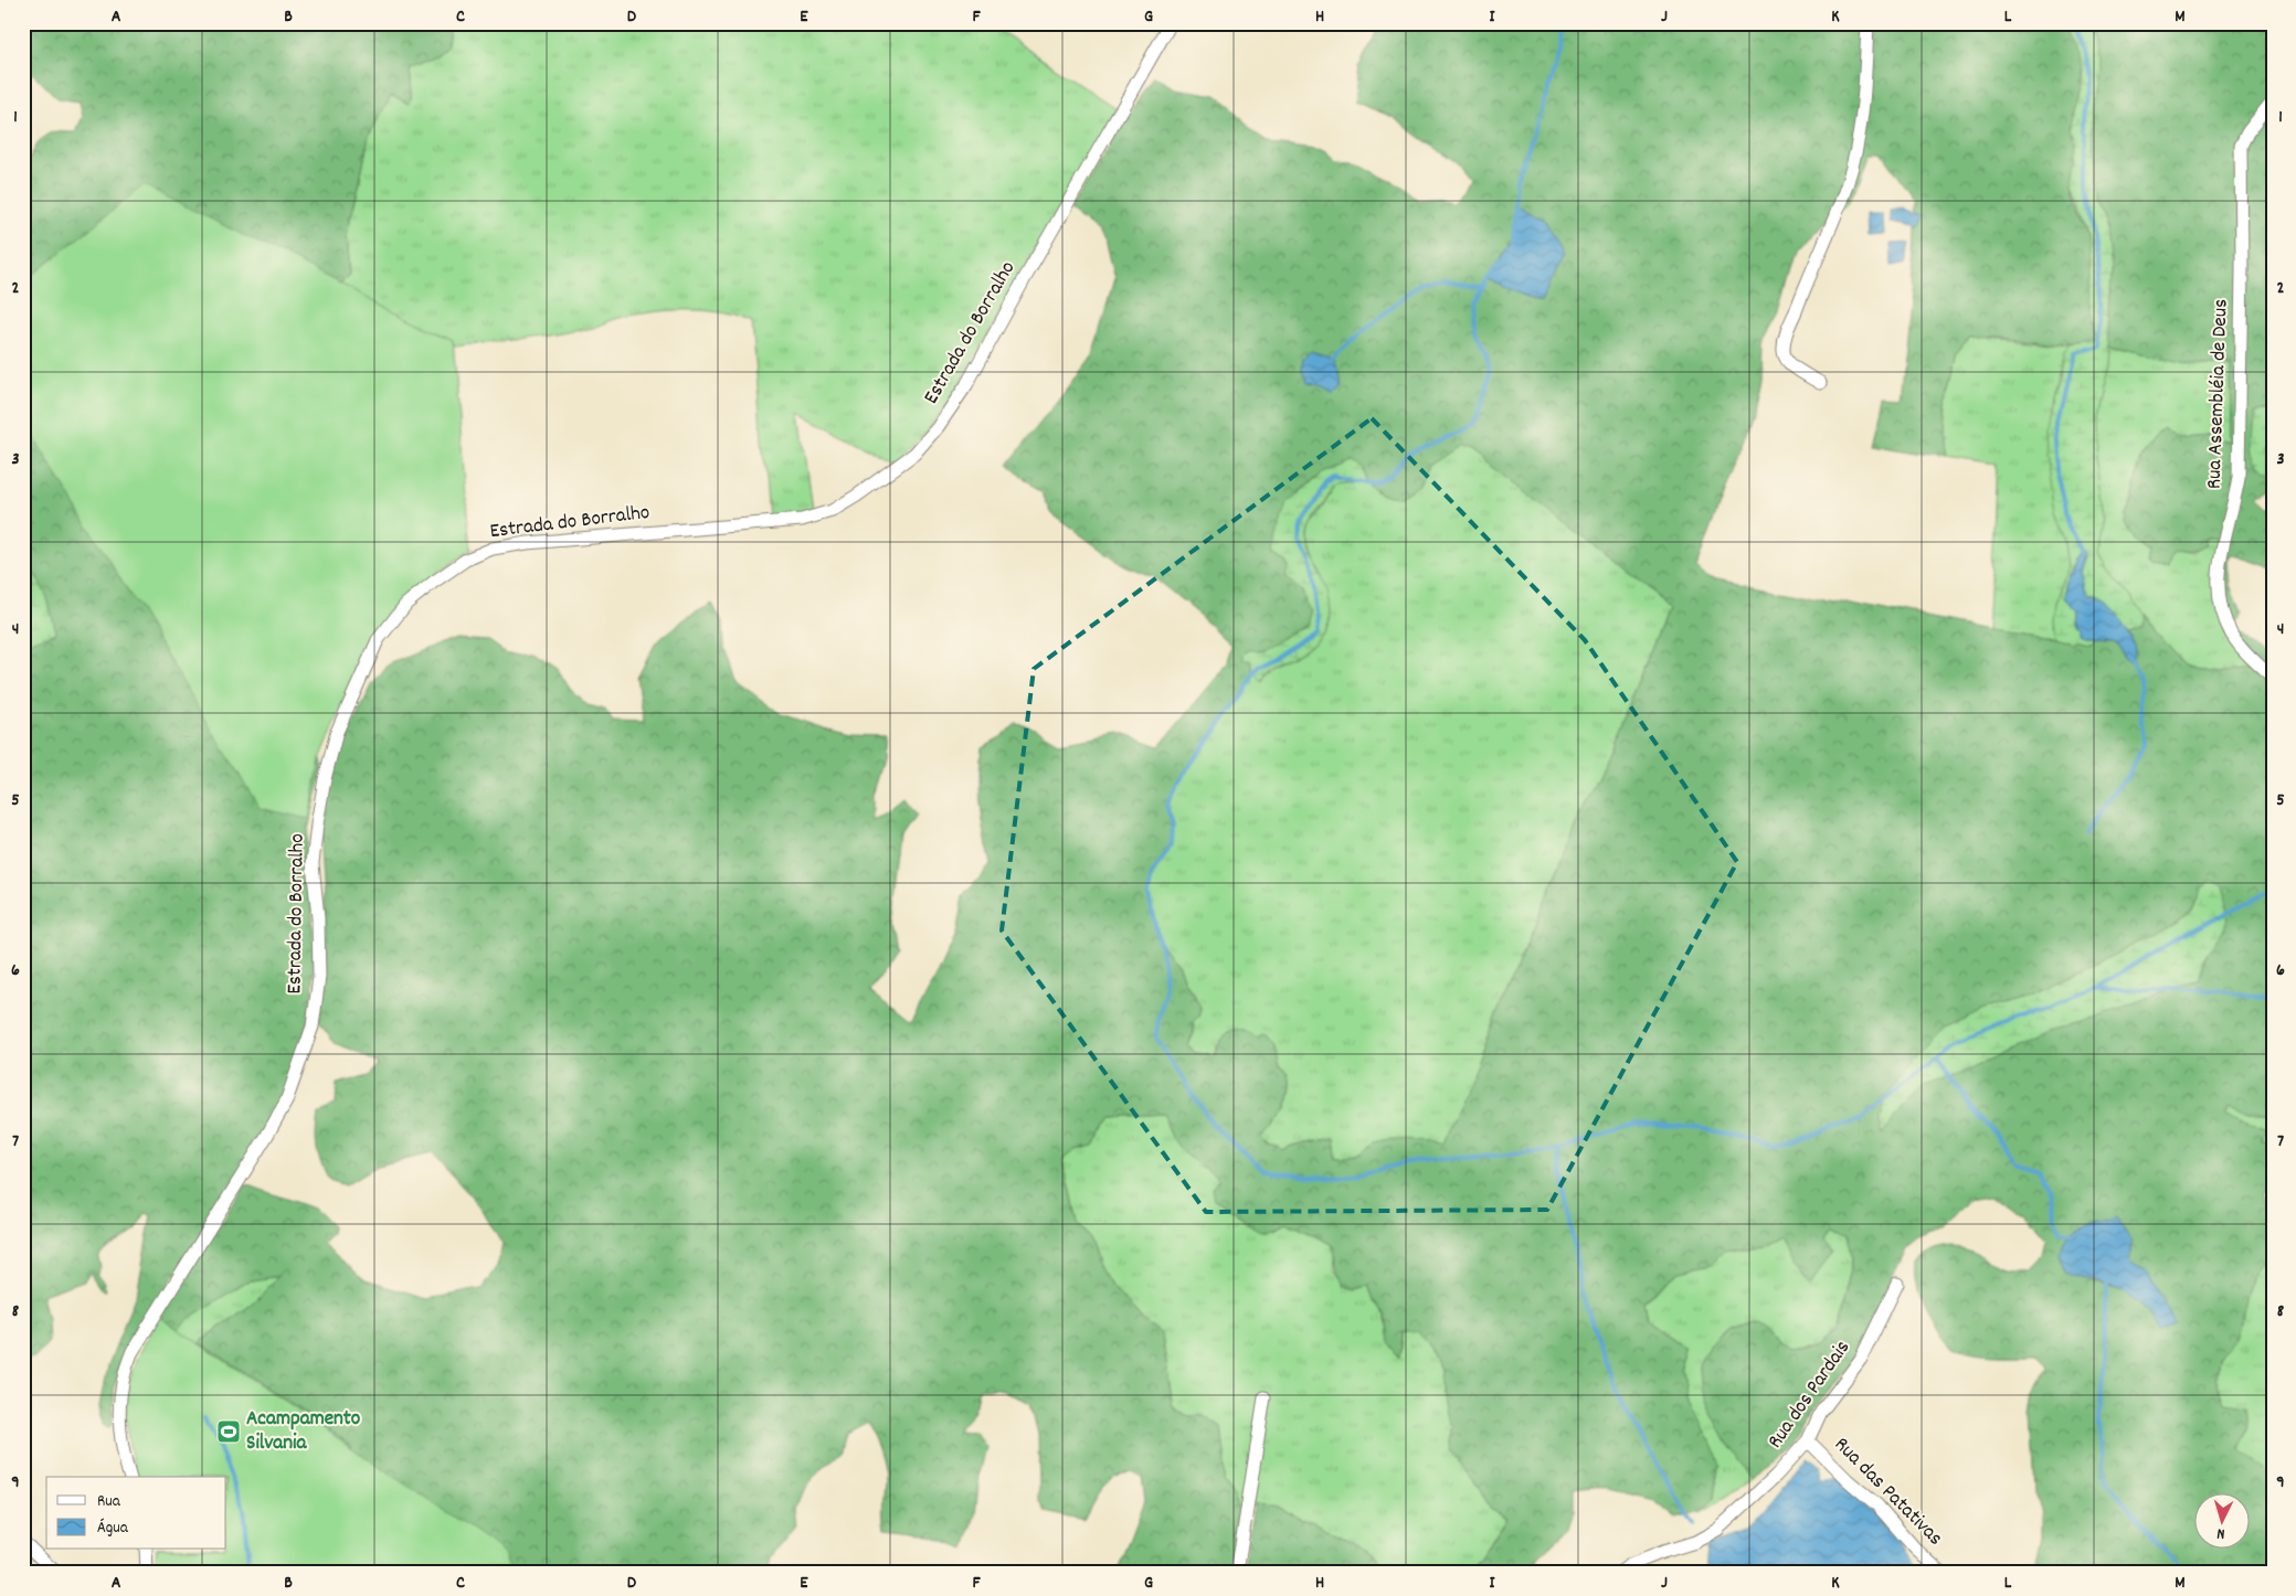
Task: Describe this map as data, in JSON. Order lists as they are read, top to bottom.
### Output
{
  "streets": {
    "street": [
      "Estrada do Borralho",
      "Rua Assembléia de Deus",
      "Rua dos Pardais",
      "Rua das Patativas"
    ]
  },
  "crossings": [
    ["Rua dos Pardais", "Rua das Patativas"]
  ],
  "places": {
    "sports": ["Acampamento Silvania"]
  },
  "legend": ["Rua", "Água"],
  "north": "bottom",
  "grid": {
    "columns": [
      "A",
      "B",
      "C",
      "D",
      "E",
      "F",
      "G",
      "H",
      "I",
      "J",
      "K",
      "L",
      "M"
    ],
    "rows": [
      "1",
      "2",
      "3",
      "4",
      "5",
      "6",
      "7",
      "8",
      "9"
    ]
  }
}
